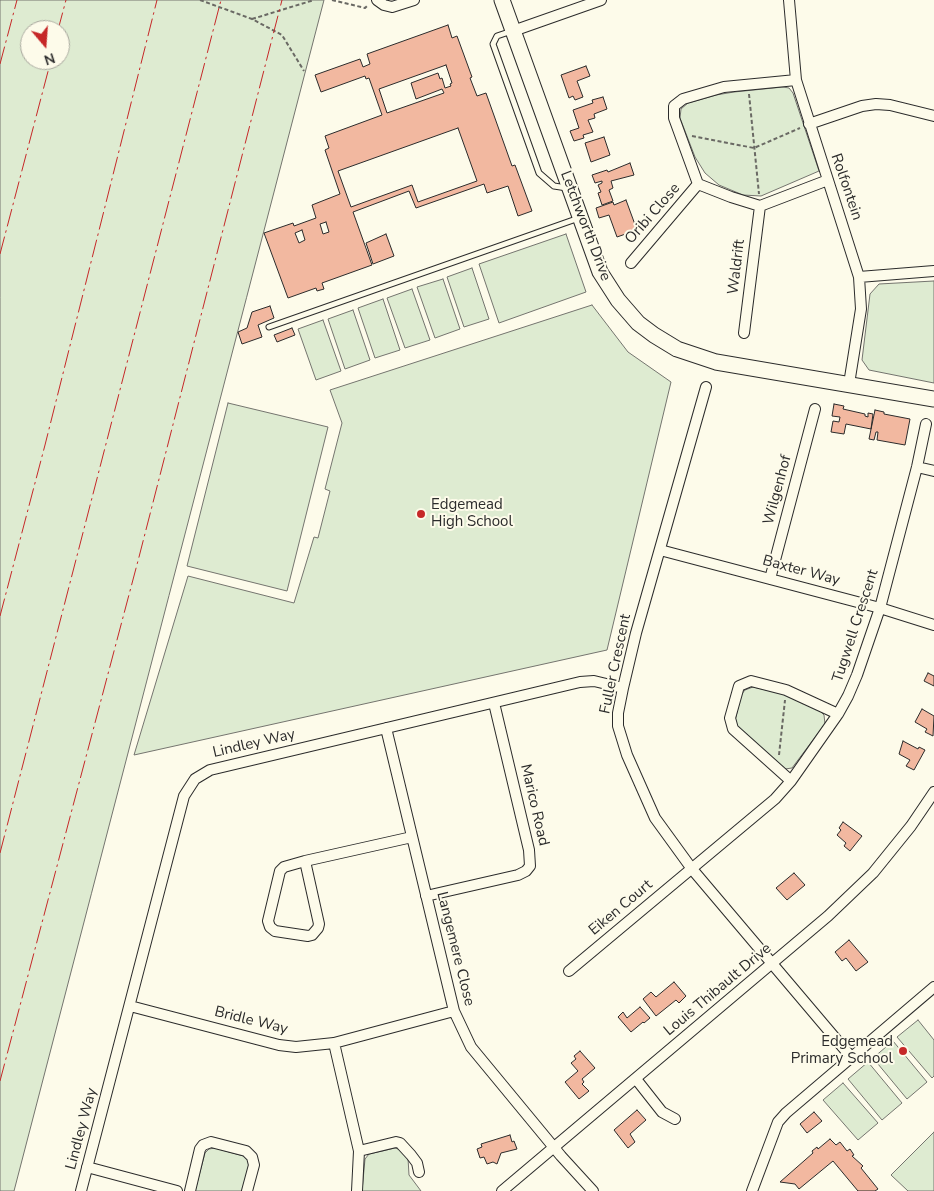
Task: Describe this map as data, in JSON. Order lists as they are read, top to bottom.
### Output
{
  "streets": {
    "street": [
      "Rolfontein",
      "Oribi Close",
      "Letchworth Drive",
      "Waldrift",
      "Wilgenhof",
      "Baxter Way",
      "Tugwell Crescent",
      "Fuller Crescent",
      "Lindley Way",
      "Marico Road",
      "Eiken Court",
      "Langemere Close",
      "Louis Thibault Drive",
      "Bridle Way"
    ]
  },
  "crossings": [
    ["Rolfontein", "Letchworth Drive"],
    ["Wilgenhof", "Baxter Way"],
    ["Baxter Way", "Tugwell Crescent"],
    ["Baxter Way", "Fuller Crescent"],
    ["Tugwell Crescent", "Fuller Crescent"],
    ["Tugwell Crescent", "Eiken Court"],
    ["Fuller Crescent", "Lindley Way"],
    ["Fuller Crescent", "Eiken Court"],
    ["Fuller Crescent", "Louis Thibault Drive"],
    ["Lindley Way", "Marico Road"],
    ["Lindley Way", "Langemere Close"],
    ["Lindley Way", "Bridle Way"],
    ["Marico Road", "Langemere Close"],
    ["Langemere Close", "Louis Thibault Drive"],
    ["Langemere Close", "Bridle Way"]
  ],
  "places": ["Edgemead High School", "Edgemead Primary School"],
  "north": "bottom"
}
